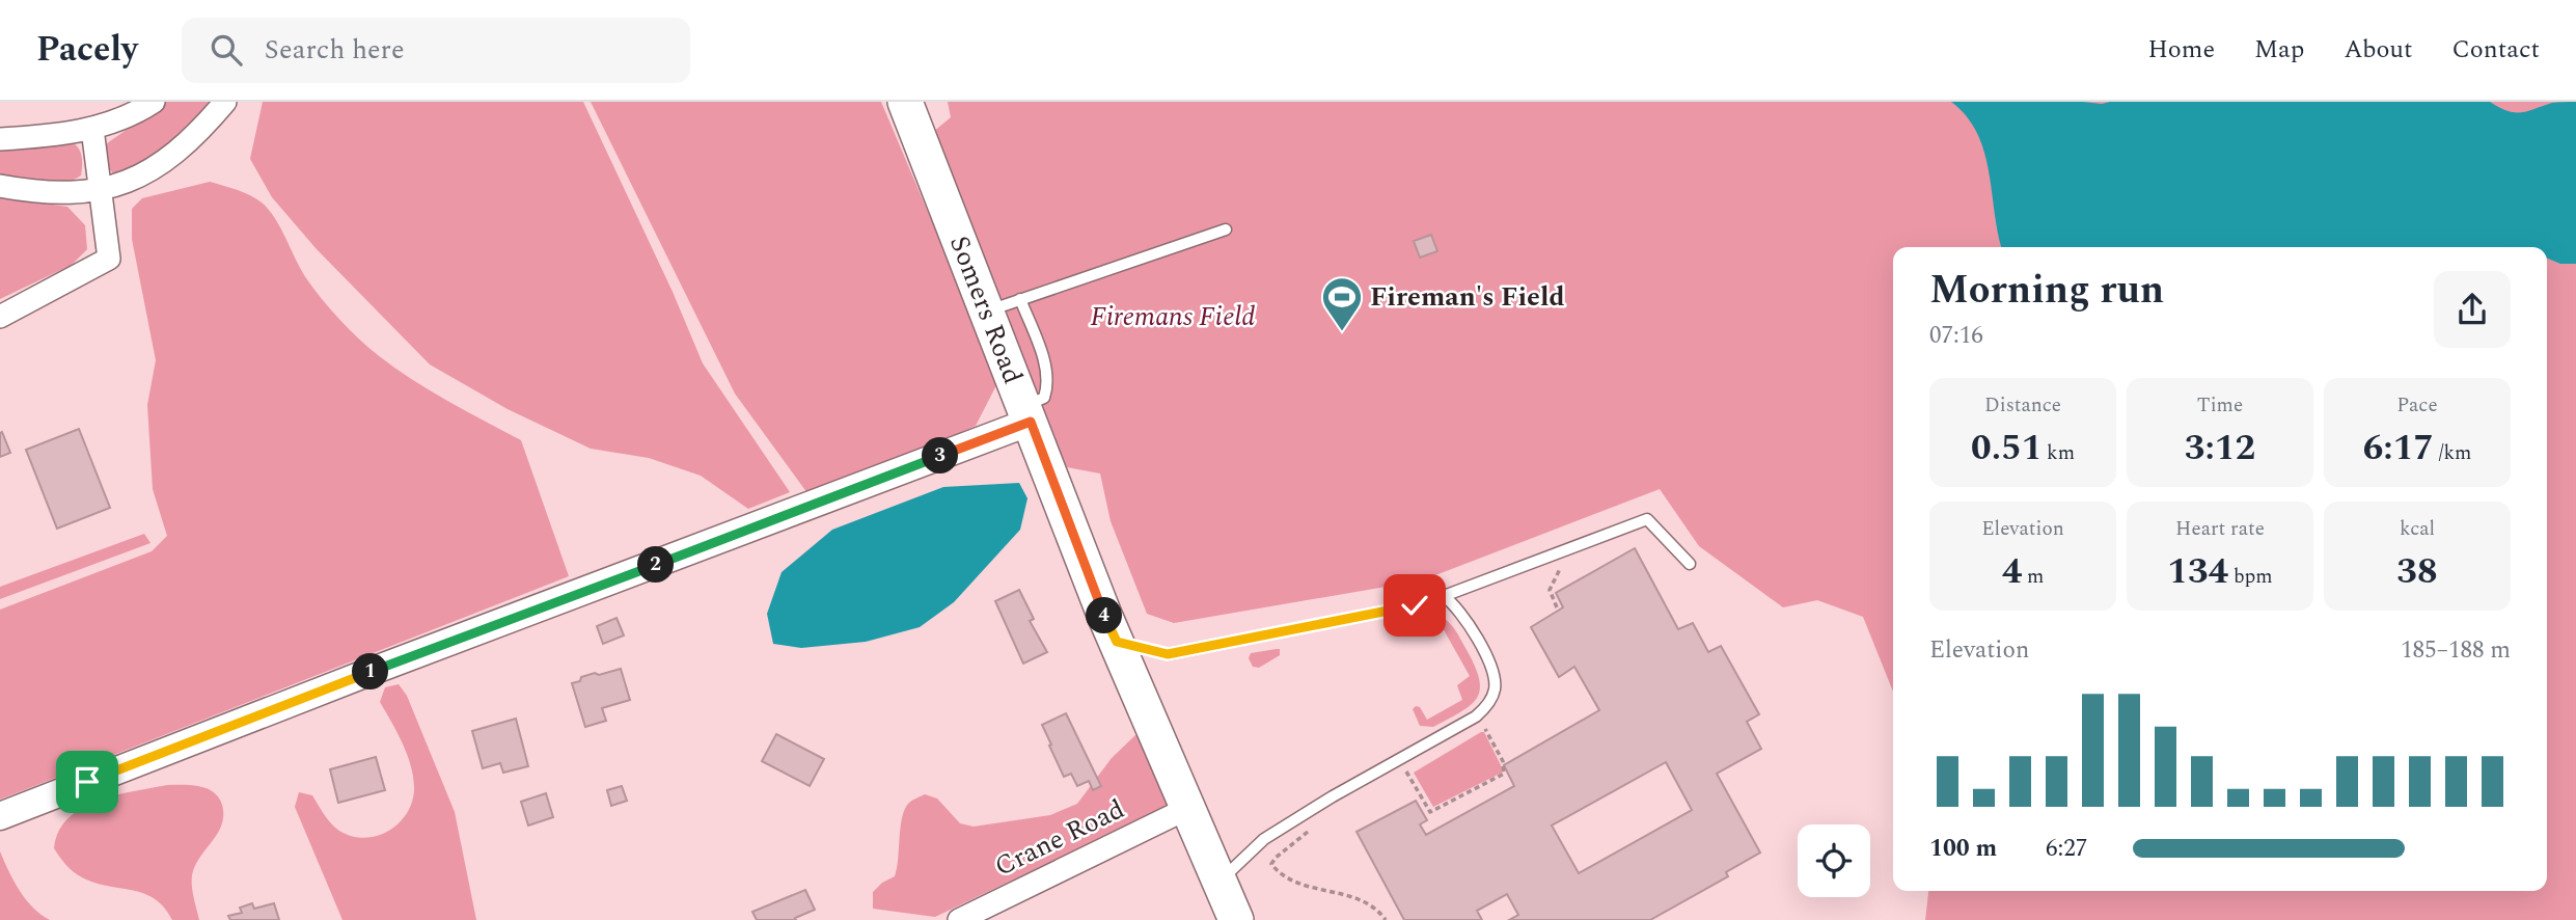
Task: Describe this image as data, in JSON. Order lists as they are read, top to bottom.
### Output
{
  "streets": {
    "main road": ["Somers Road"],
    "street": ["Crane Road"]
  },
  "crossings": [
    ["Somers Road", "Crane Road"]
  ],
  "parks": ["Firemans Field"],
  "places": {
    "sports": ["Fireman's Field"]
  },
  "page": {
    "header": "Pacely",
    "search": "Search here",
    "nav": [
      "Home",
      "Map",
      "About",
      "Contact"
    ],
    "heading": ["Morning run", "07:16"],
    "stats": [
      ["Distance", "0.51 km"],
      ["Time", "3:12"],
      ["Pace", "6:17 /km"],
      ["Elevation", "4 m"],
      ["Heart rate", "134 bpm"],
      ["kcal", "38"]
    ],
    "pins": [
      "3",
      "2",
      "4",
      "1"
    ],
    "chart": ["Elevation", "185–188 m"],
    "list": [
      {
        "name": "100 m",
        "note": "6:27"
      }
    ]
  }
}
